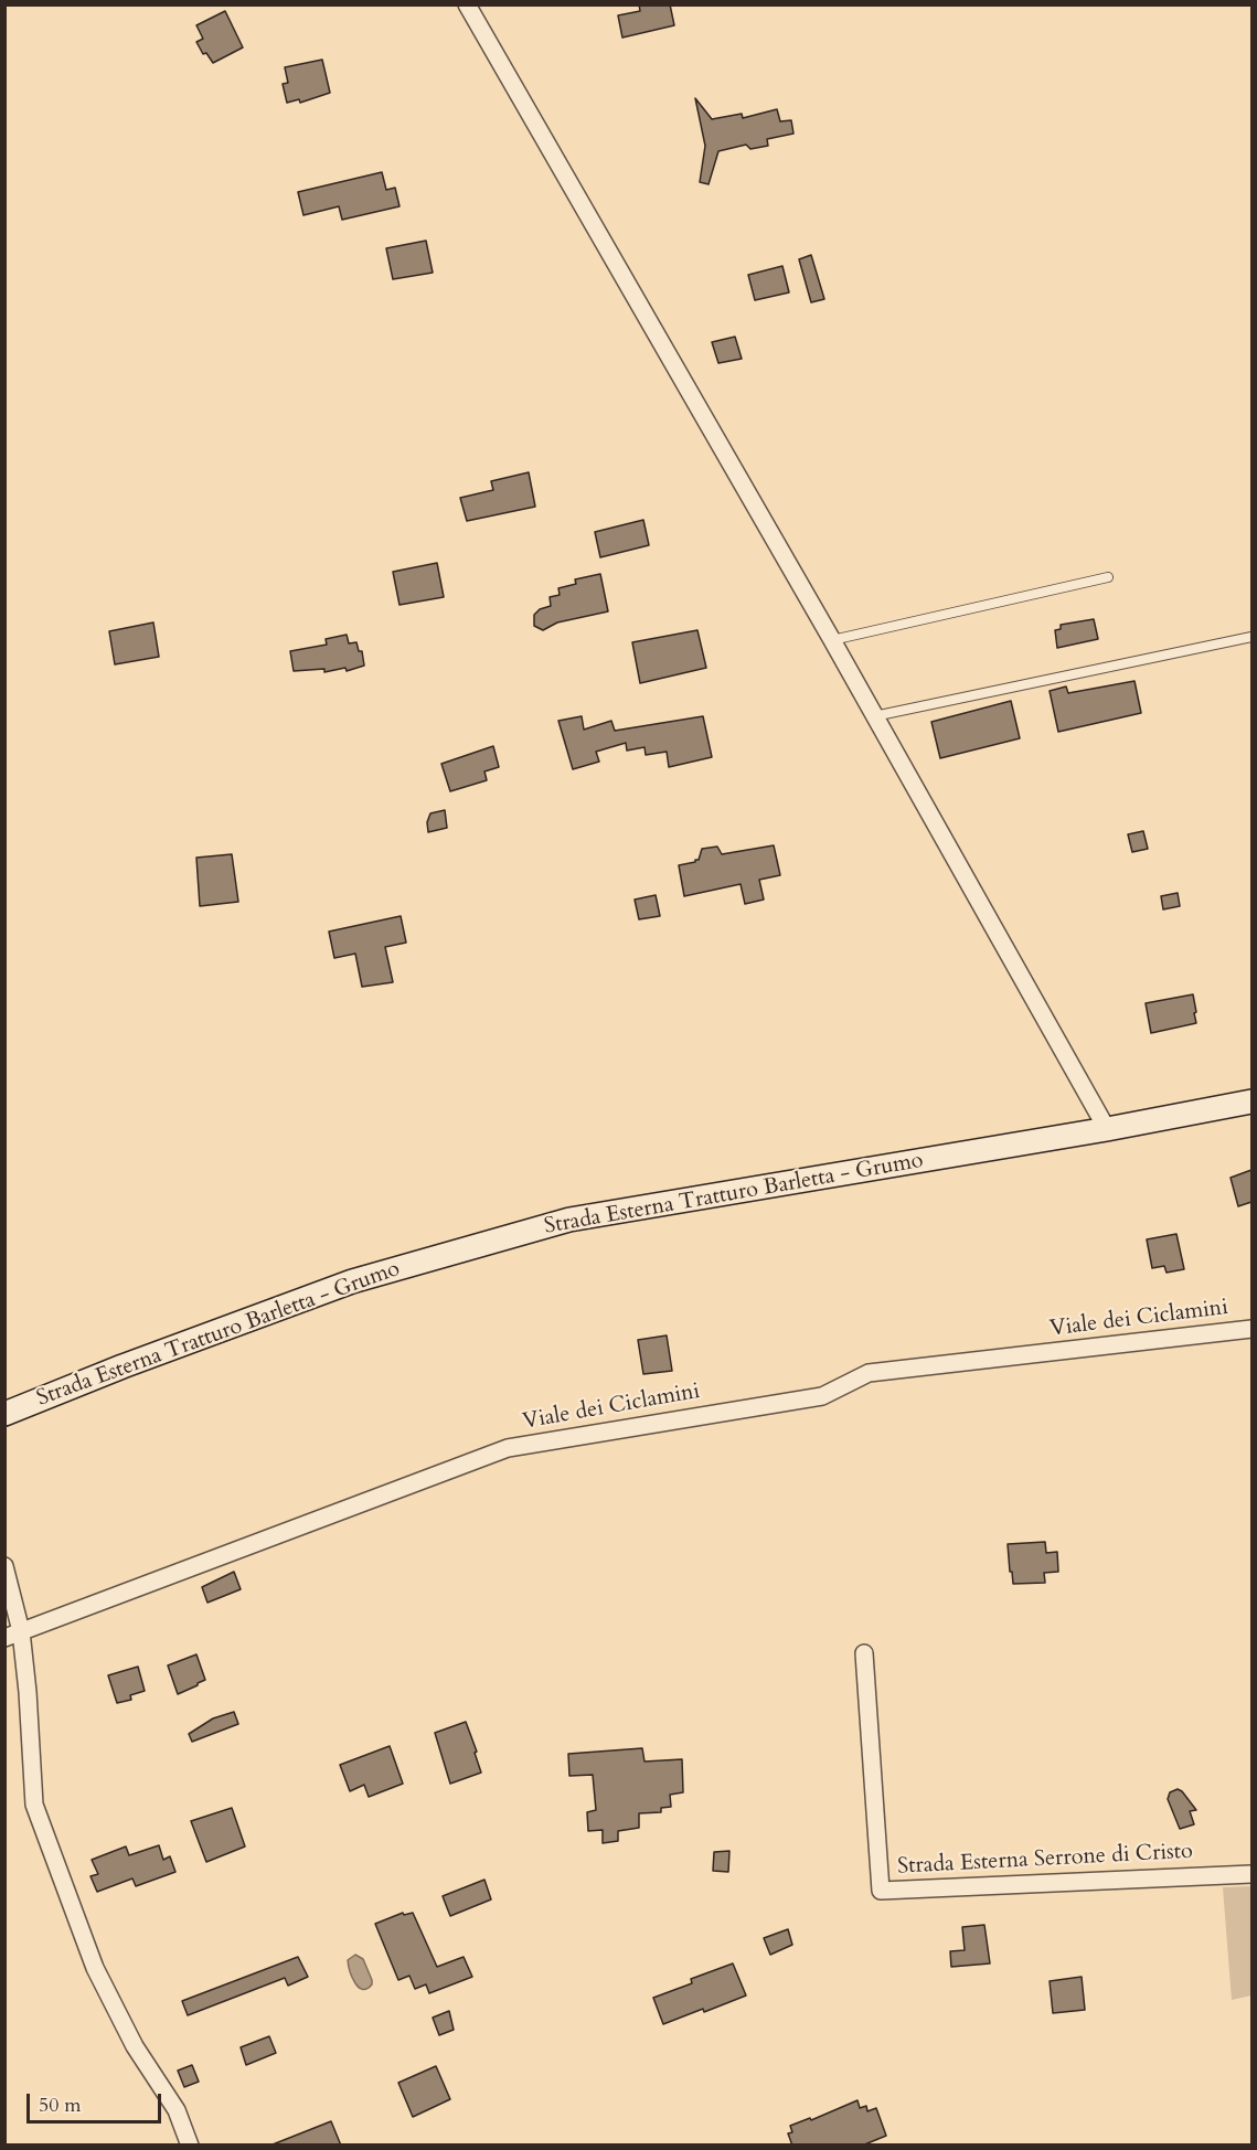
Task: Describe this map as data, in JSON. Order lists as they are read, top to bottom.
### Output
{
  "streets": {
    "street": ["Strada Esterna Tratturo Barletta - Grumo", "Viale dei Ciclamini", "Strada Esterna Serrone di Cristo"]
  },
  "scale_bar": "50 m"
}
